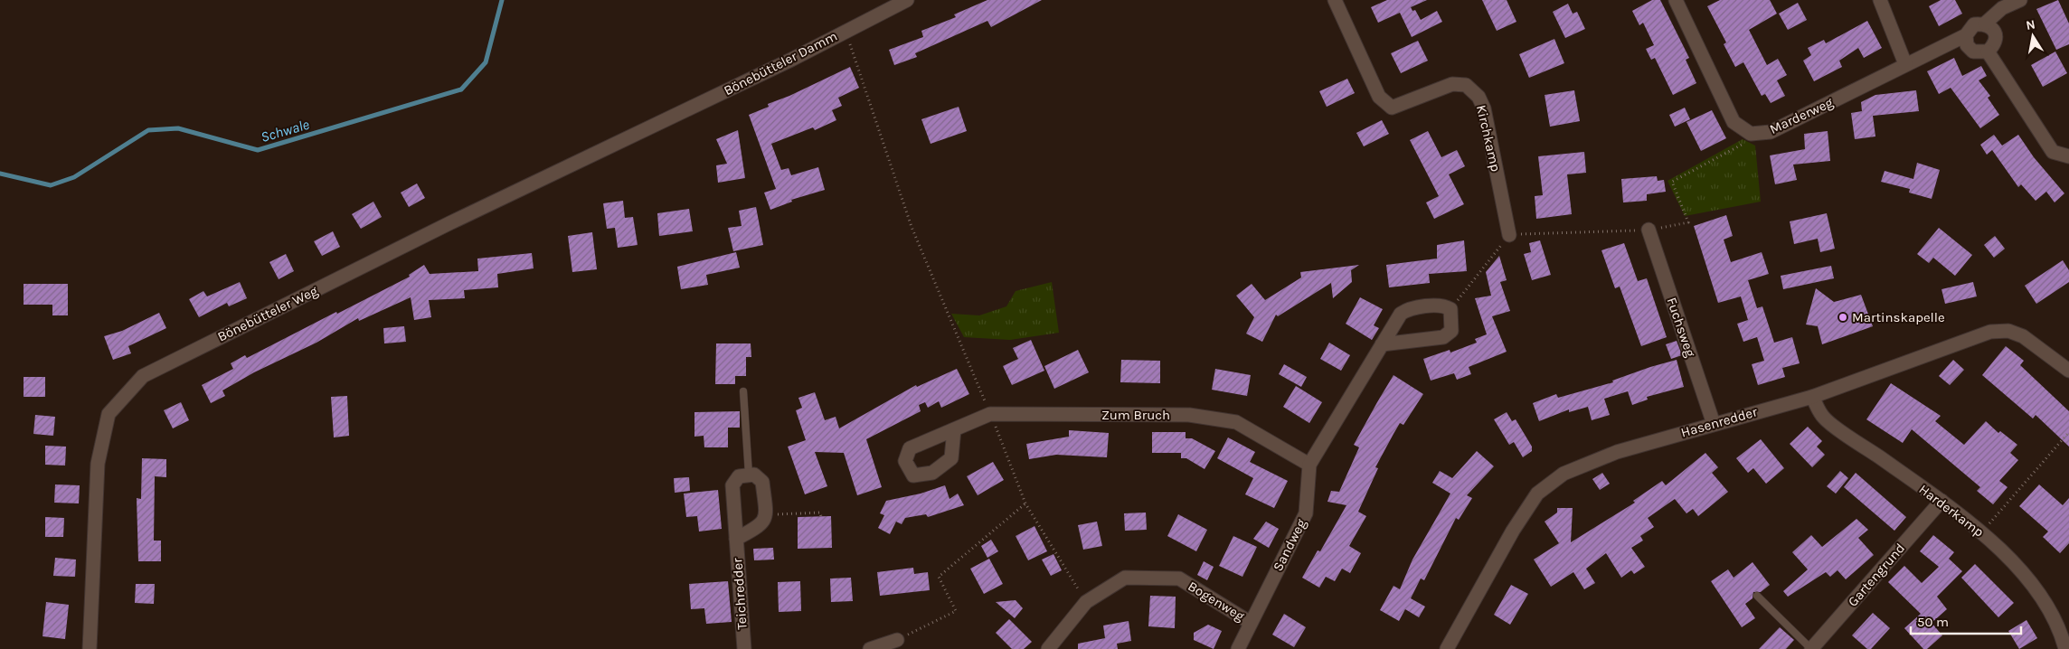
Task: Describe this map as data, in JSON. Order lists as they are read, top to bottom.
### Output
{
  "streets": {
    "street": [
      "Bönebütteler Damm",
      "Marderweg",
      "Kirchkamp",
      "Bönebütteler Weg",
      "Fuchsweg",
      "Zum Bruch",
      "Hasenredder",
      "Harderkamp",
      "Sandweg",
      "Gartengrund",
      "Teichredder",
      "Bogenweg"
    ]
  },
  "crossings": [
    ["Bönebütteler Damm", "Bönebütteler Weg"],
    ["Fuchsweg", "Hasenredder"],
    ["Zum Bruch", "Sandweg"],
    ["Hasenredder", "Harderkamp"],
    ["Harderkamp", "Gartengrund"],
    ["Sandweg", "Bogenweg"]
  ],
  "water": ["Schwale"],
  "places": ["Martinskapelle"],
  "scale_bar": "50 m",
  "north": "top"
}
